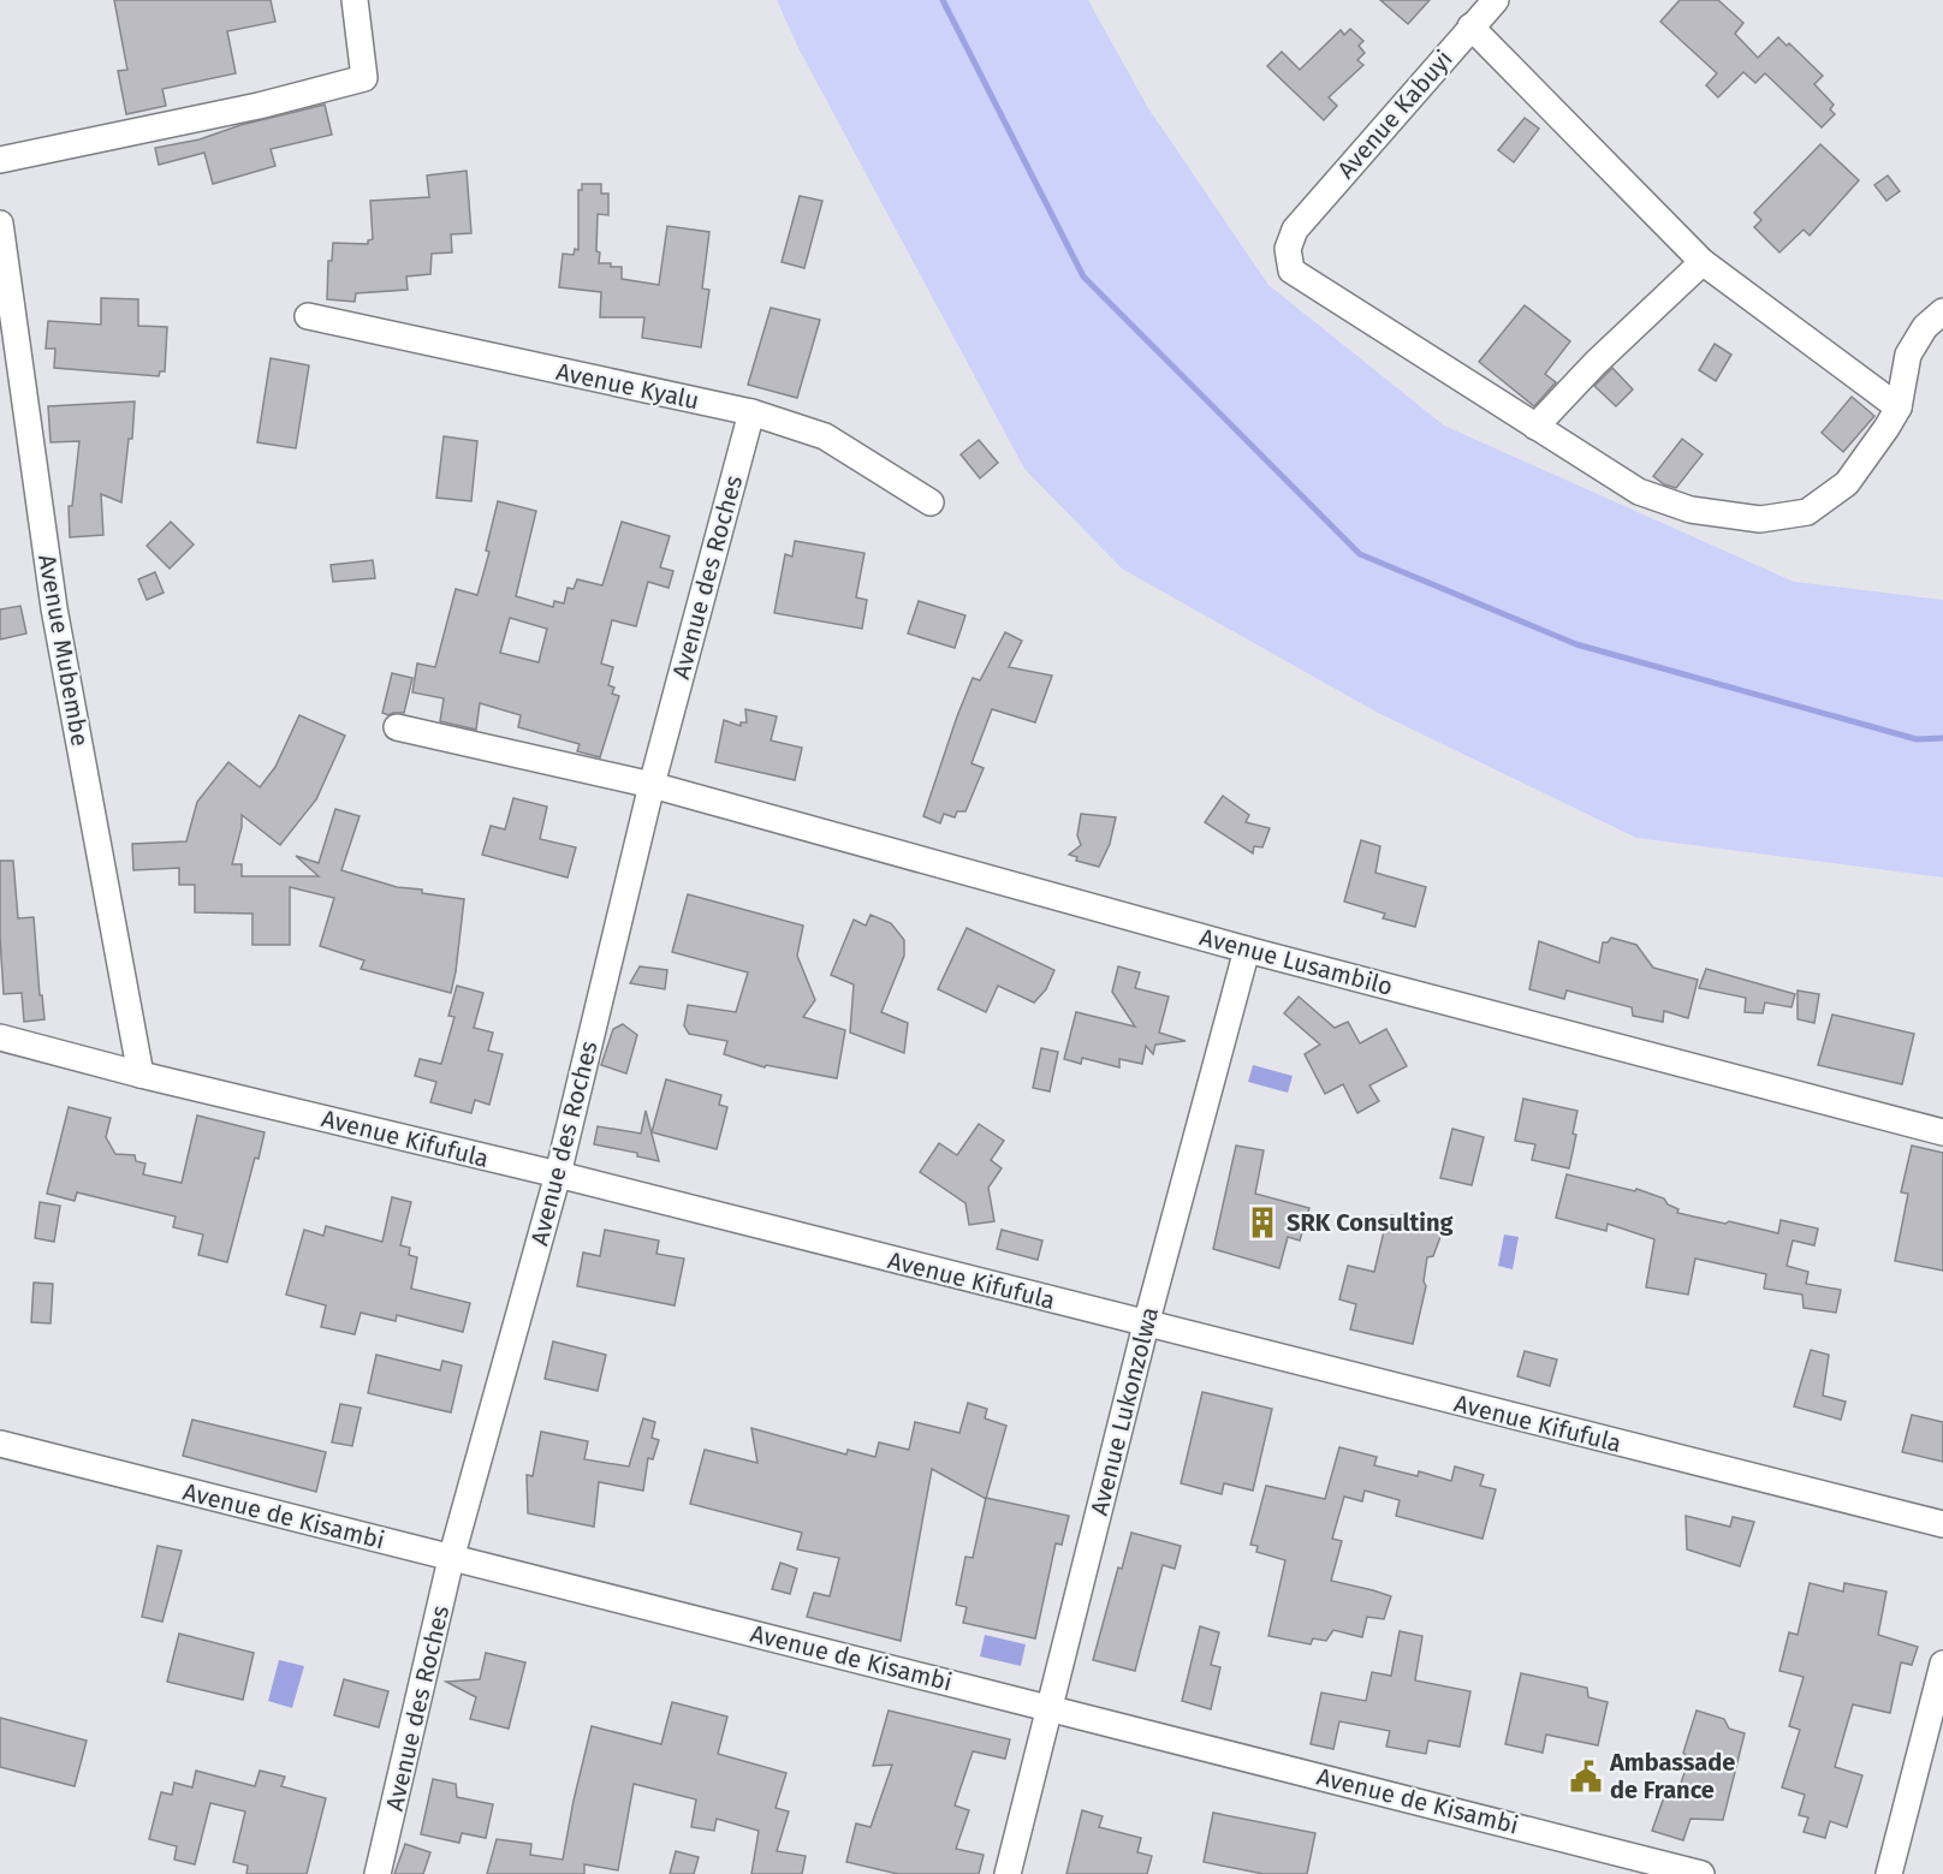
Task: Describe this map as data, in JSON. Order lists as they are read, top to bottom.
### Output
{
  "streets": {
    "street": [
      "Avenue Kabuyi",
      "Avenue Kyalu",
      "Avenue des Roches",
      "Avenue Mubembe",
      "Avenue Lusambilo",
      "Avenue Kifufula",
      "Avenue Lukonzolwa",
      "Avenue de Kisambi"
    ]
  },
  "crossings": [
    ["Avenue Kyalu", "Avenue des Roches"],
    ["Avenue des Roches", "Avenue Lusambilo"],
    ["Avenue des Roches", "Avenue Kifufula"],
    ["Avenue des Roches", "Avenue de Kisambi"],
    ["Avenue Mubembe", "Avenue Kifufula"],
    ["Avenue Lusambilo", "Avenue Lukonzolwa"],
    ["Avenue Kifufula", "Avenue Lukonzolwa"],
    ["Avenue Lukonzolwa", "Avenue de Kisambi"]
  ],
  "places": {
    "building": ["SRK Consulting"],
    "public building": ["Ambassade de France"]
  }
}
